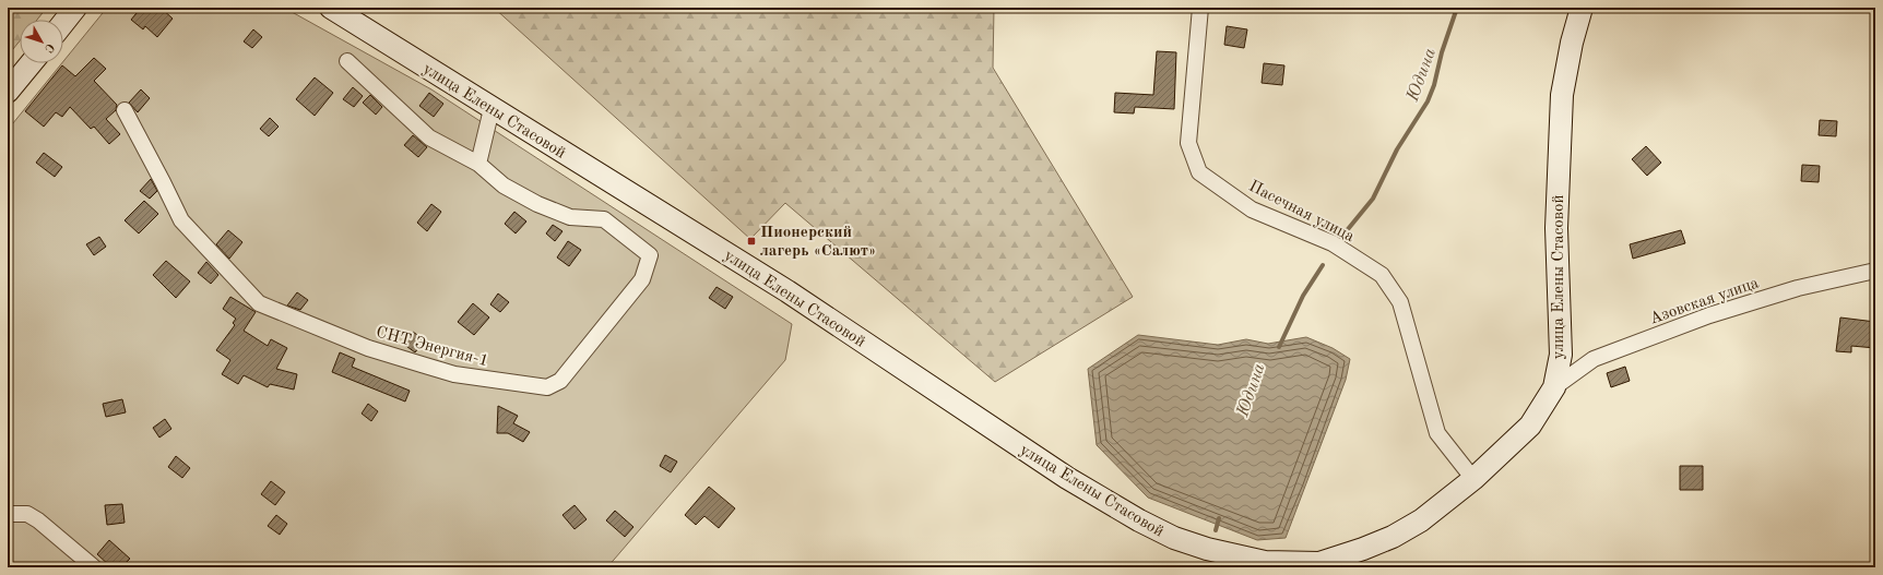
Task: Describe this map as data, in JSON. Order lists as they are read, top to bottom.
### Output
{
  "streets": {
    "main road": ["улица Елены Стасовой"],
    "street": ["Пасечная улица", "Азовская улица", "СНТ Энергия-1"]
  },
  "crossings": [
    ["улица Елены Стасовой", "Пасечная улица"],
    ["улица Елены Стасовой", "Азовская улица"]
  ],
  "water": ["Юдина"],
  "places": {
    "transit": ["Пионерский лагерь «Салют»"]
  },
  "north": "bottom right"
}
